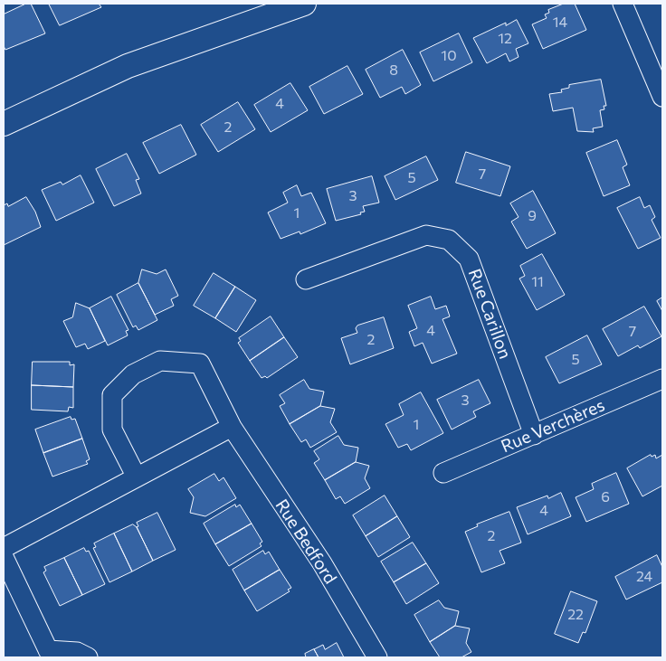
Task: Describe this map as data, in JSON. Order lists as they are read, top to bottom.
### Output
{
  "streets": {
    "street": ["Rue Carillon", "Rue Verchères", "Rue Bedford"]
  },
  "crossings": [
    ["Rue Carillon", "Rue Verchères"]
  ],
  "house_numbers": [
    "14",
    "12",
    "10",
    "8",
    "4",
    "2",
    "7",
    "5",
    "3",
    "1",
    "9",
    "11",
    "4",
    "7",
    "2",
    "5",
    "3",
    "1",
    "6",
    "4",
    "2",
    "24",
    "22"
  ]
}
